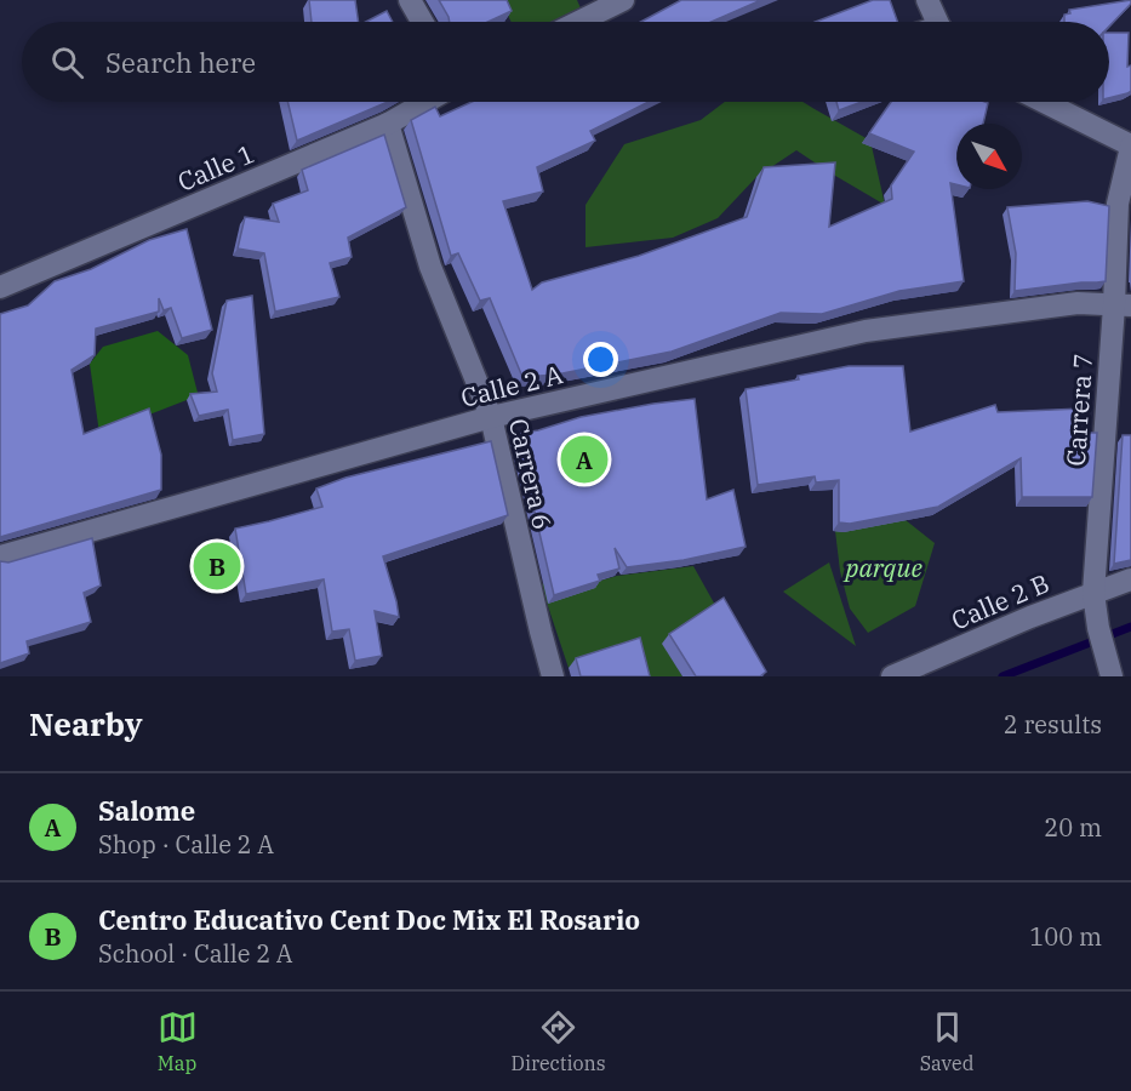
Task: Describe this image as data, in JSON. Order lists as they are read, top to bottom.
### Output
{
  "streets": {
    "street": [
      "Calle 1",
      "Calle 2 A",
      "Carrera 7",
      "Carrera 6",
      "Calle 2 B"
    ]
  },
  "crossings": [
    ["Calle 1", "Carrera 6"],
    ["Calle 2 A", "Carrera 7"],
    ["Calle 2 A", "Carrera 6"],
    ["Carrera 7", "Calle 2 B"]
  ],
  "parks": ["parque"],
  "north": "bottom right",
  "page": {
    "search": "Search here",
    "pins": ["A", "B"],
    "heading": ["Nearby", "2 results"],
    "list": [
      {
        "mark": "A",
        "name": "Salome",
        "note": "Shop · Calle 2 A",
        "value": "20 m"
      },
      {
        "mark": "B",
        "name": "Centro Educativo Cent Doc Mix El Rosario",
        "note": "School · Calle 2 A",
        "value": "100 m"
      }
    ],
    "nav": ["Map", "Directions", "Saved"]
  }
}
